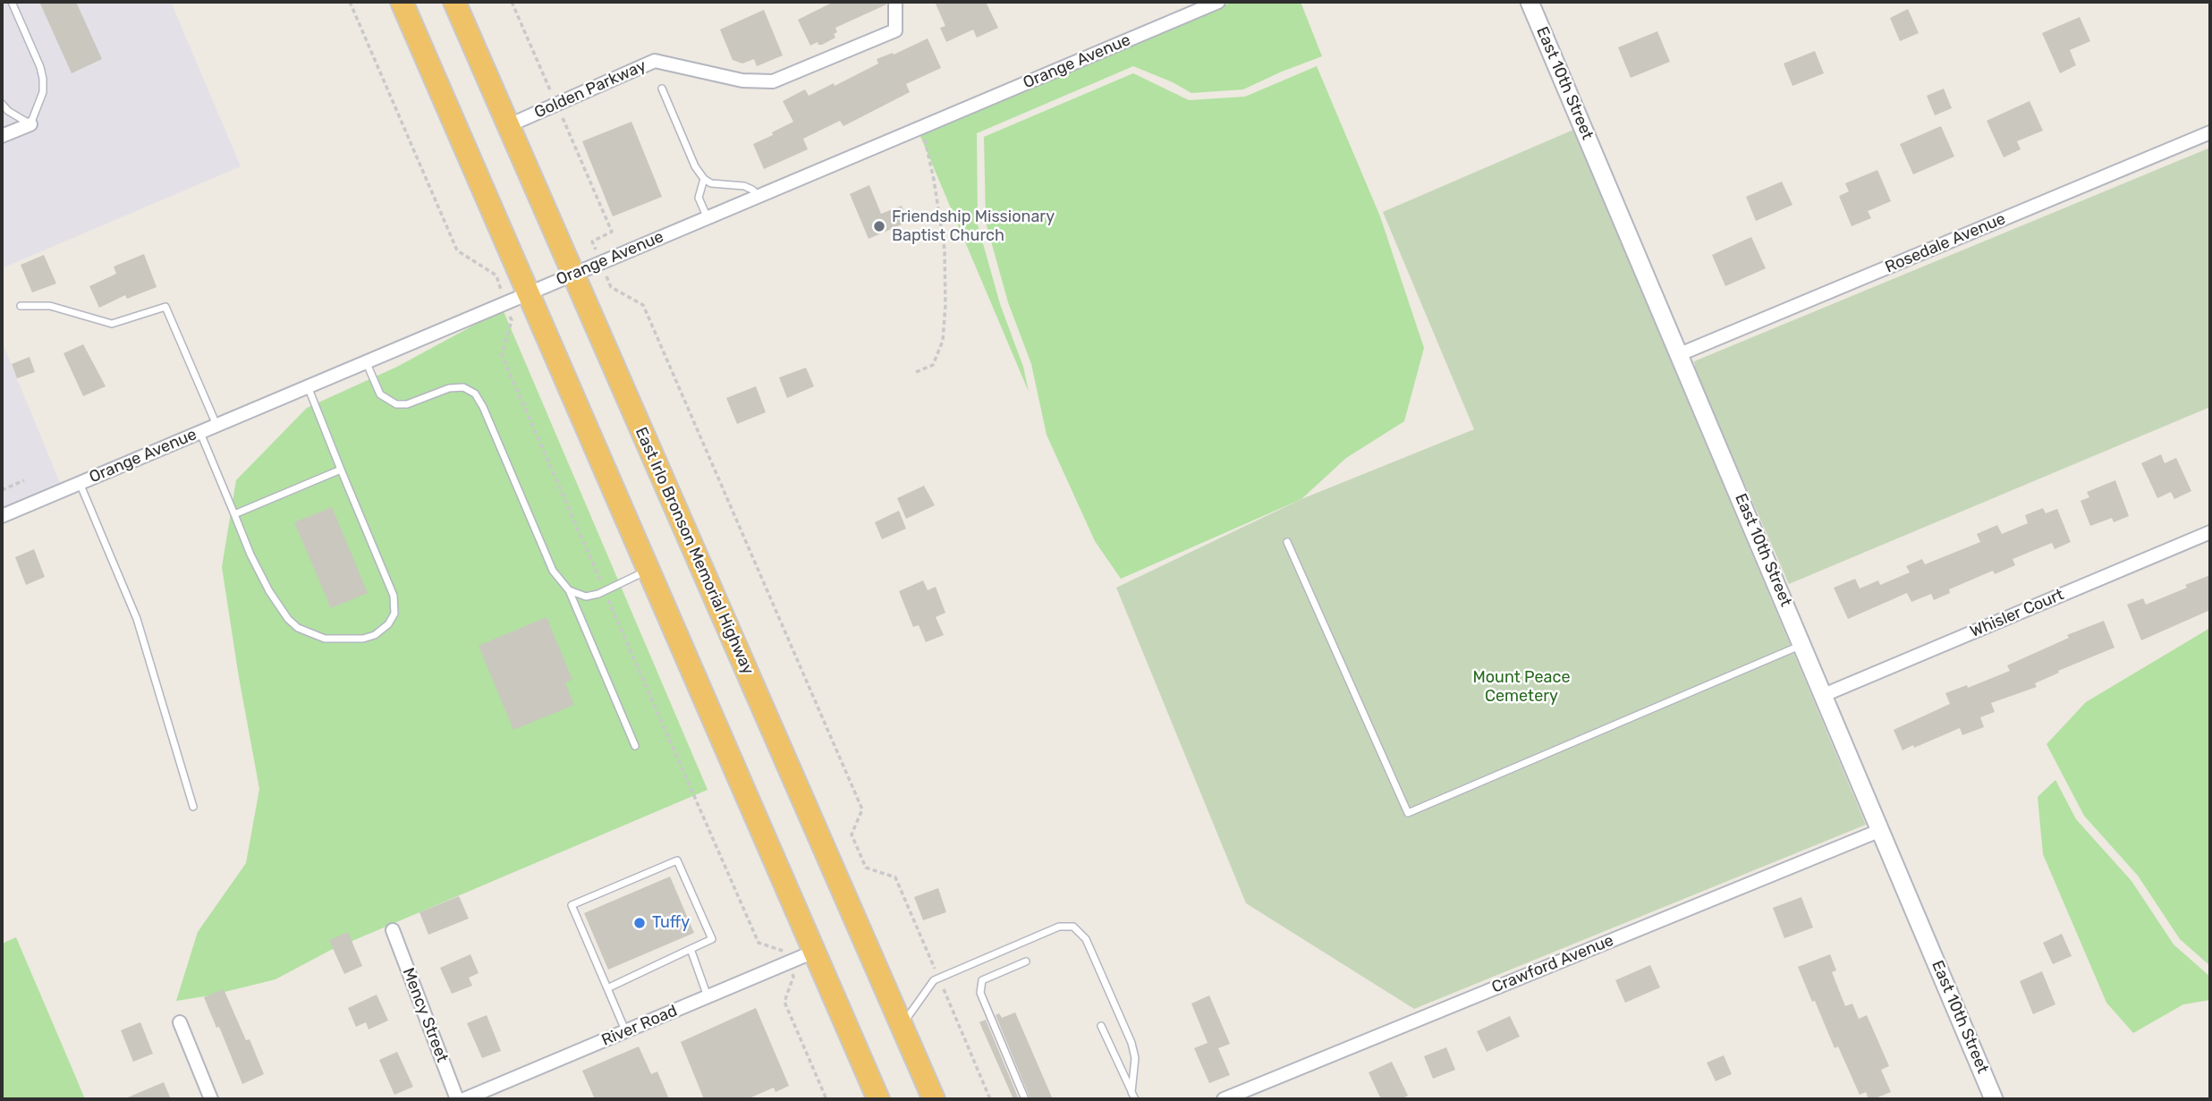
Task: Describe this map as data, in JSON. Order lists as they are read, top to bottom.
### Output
{
  "streets": {
    "highway": ["East Irlo Bronson Memorial Highway"],
    "street": [
      "Orange Avenue",
      "East 10th Street",
      "Golden Parkway",
      "Rosedale Avenue",
      "Whisler Court",
      "Crawford Avenue",
      "Mency Street",
      "River Road"
    ]
  },
  "crossings": [
    ["Orange Avenue", "East Irlo Bronson Memorial Highway"],
    ["East 10th Street", "Rosedale Avenue"],
    ["East 10th Street", "Whisler Court"],
    ["East 10th Street", "Crawford Avenue"],
    ["Golden Parkway", "East Irlo Bronson Memorial Highway"]
  ],
  "parks": ["Mount Peace Cemetery"],
  "places": ["Friendship Missionary Baptist Church", "Tuffy"]
}
